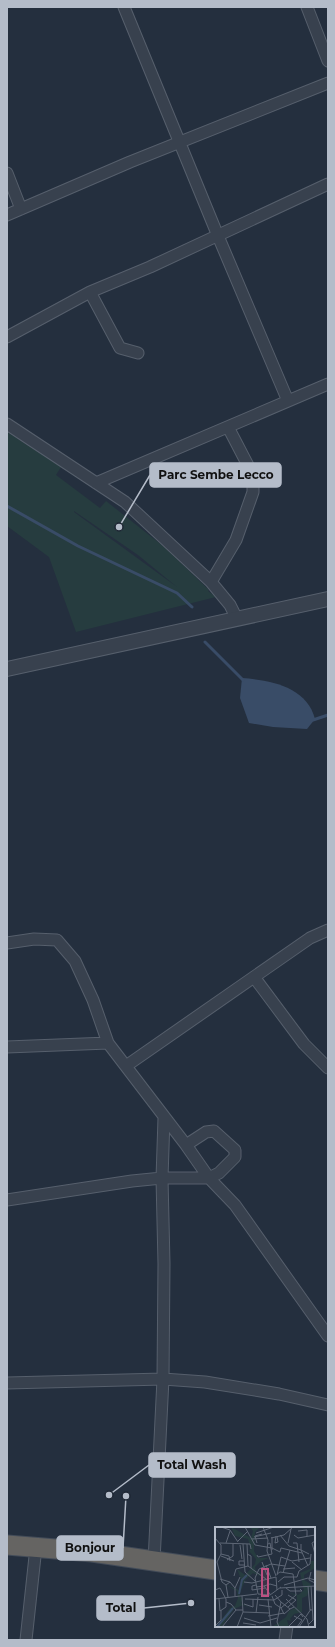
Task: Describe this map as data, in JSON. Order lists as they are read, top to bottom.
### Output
{
  "places": [
    "Parc Sembe Lecco",
    "Total Wash",
    "Bonjour",
    "Total"
  ]
}
